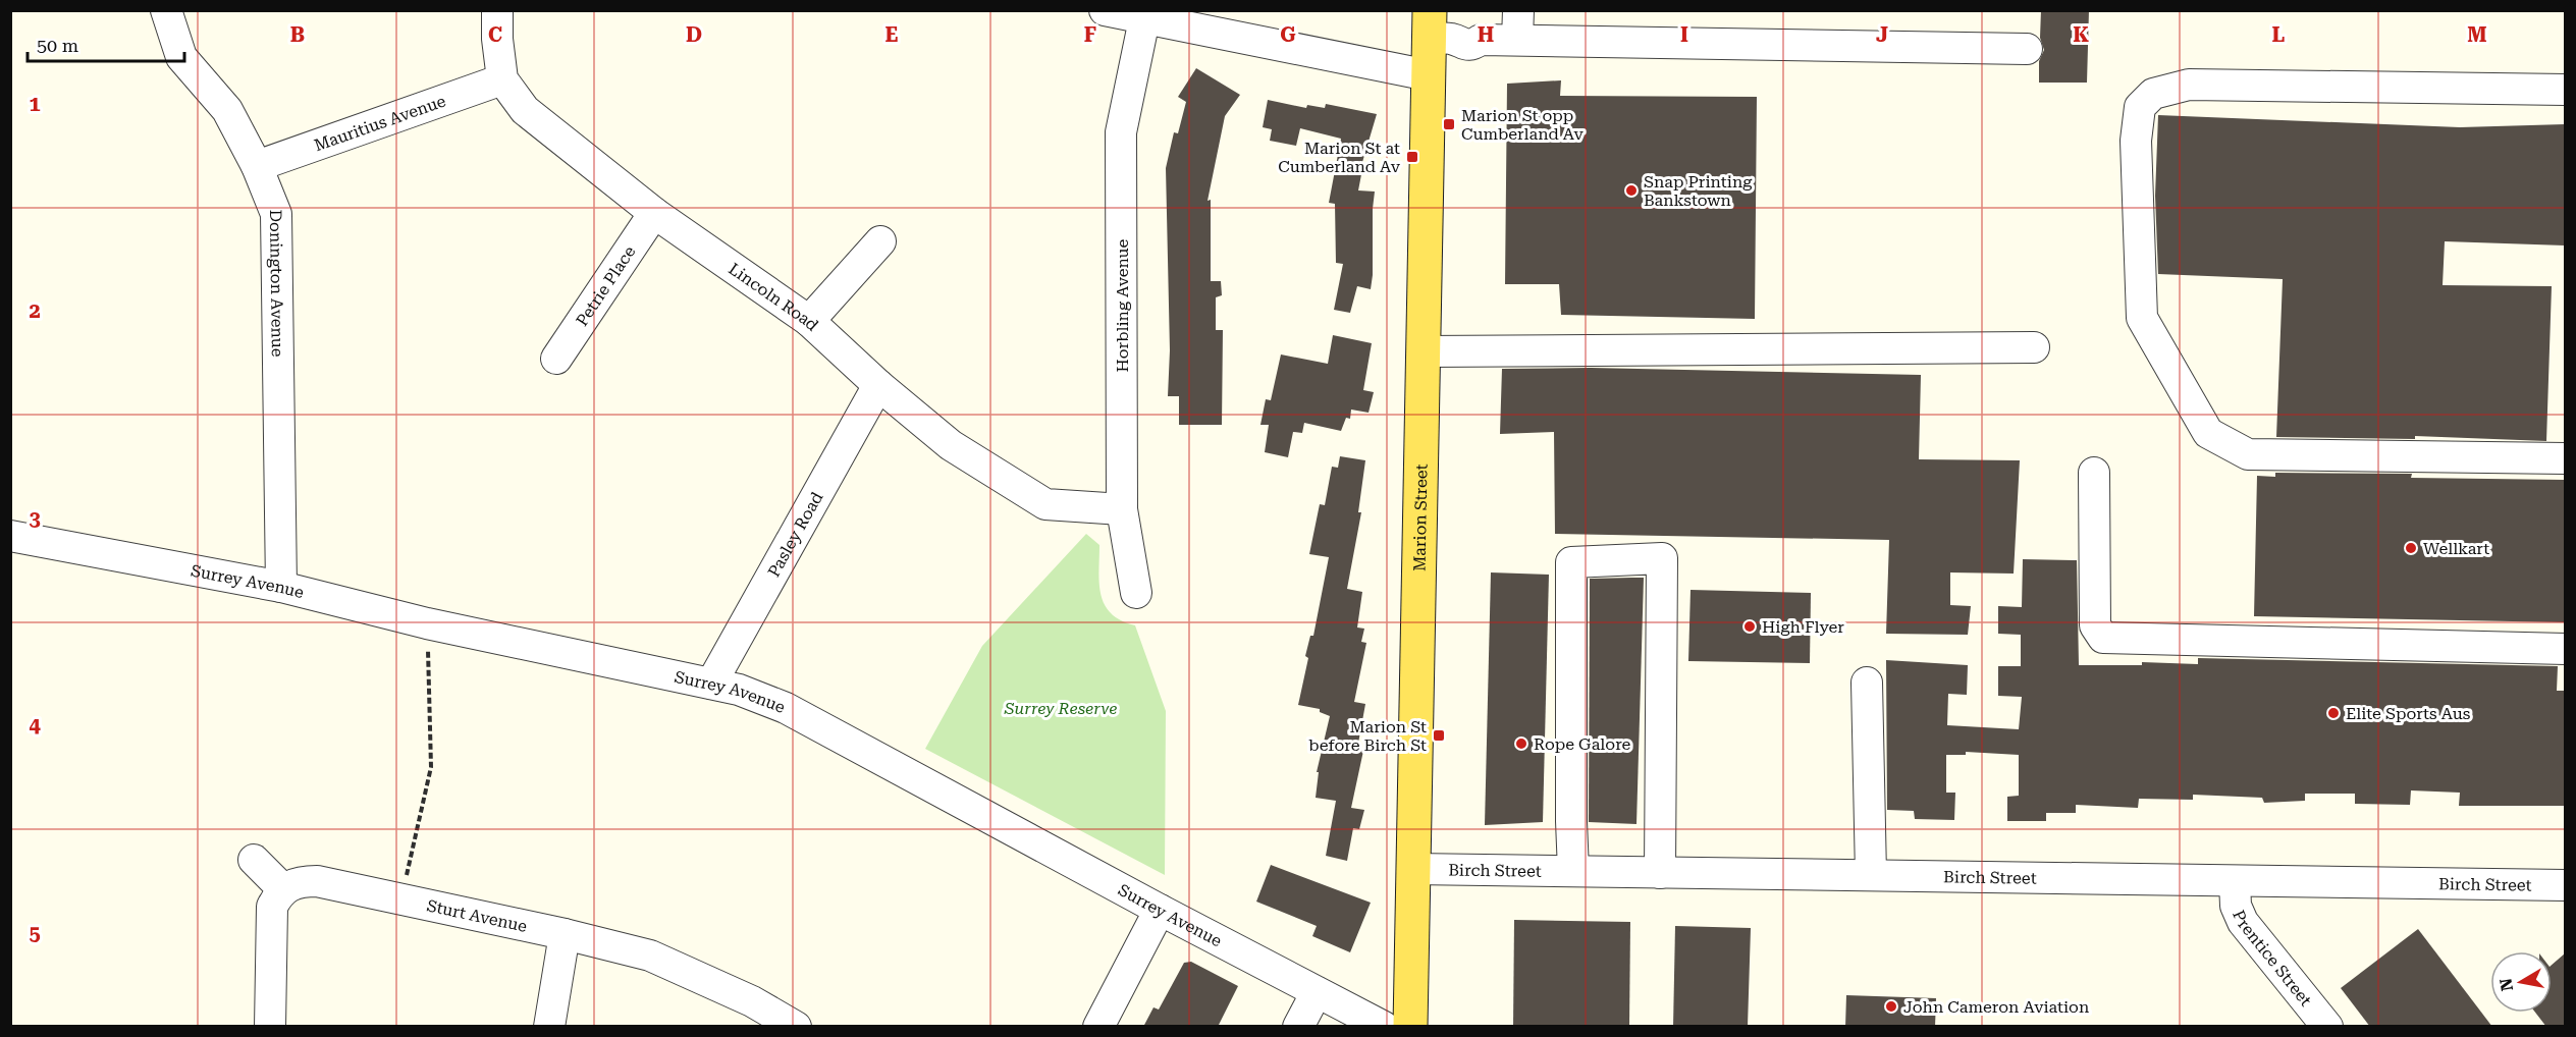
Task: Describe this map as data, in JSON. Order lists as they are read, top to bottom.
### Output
{
  "streets": {
    "main road": ["Marion Street"],
    "street": [
      "Mauritius Avenue",
      "Donington Avenue",
      "Petrie Place",
      "Lincoln Road",
      "Horbling Avenue",
      "Pasley Road",
      "Surrey Avenue",
      "Birch Street",
      "Sturt Avenue",
      "Prentice Street"
    ]
  },
  "crossings": [
    ["Mauritius Avenue", "Donington Avenue"],
    ["Mauritius Avenue", "Lincoln Road"],
    ["Donington Avenue", "Surrey Avenue"],
    ["Petrie Place", "Lincoln Road"],
    ["Lincoln Road", "Horbling Avenue"],
    ["Lincoln Road", "Pasley Road"],
    ["Marion Street", "Birch Street"],
    ["Pasley Road", "Surrey Avenue"],
    ["Birch Street", "Prentice Street"]
  ],
  "parks": ["Surrey Reserve"],
  "places": {
    "transit": ["Marion St opp Cumberland Av", "Marion St at Cumberland Av", "Marion St before Birch St"],
    "other": [
      "Snap Printing Bankstown",
      "Wellkart",
      "High Flyer",
      "Elite Sports Aus",
      "Rope Galore",
      "John Cameron Aviation"
    ]
  },
  "scale_bar": "50 m",
  "north": "left",
  "grid": {
    "columns": [
      "B",
      "C",
      "D",
      "E",
      "F",
      "G",
      "H",
      "I",
      "J",
      "K",
      "L",
      "M"
    ],
    "rows": [
      "1",
      "2",
      "3",
      "4",
      "5"
    ]
  }
}
